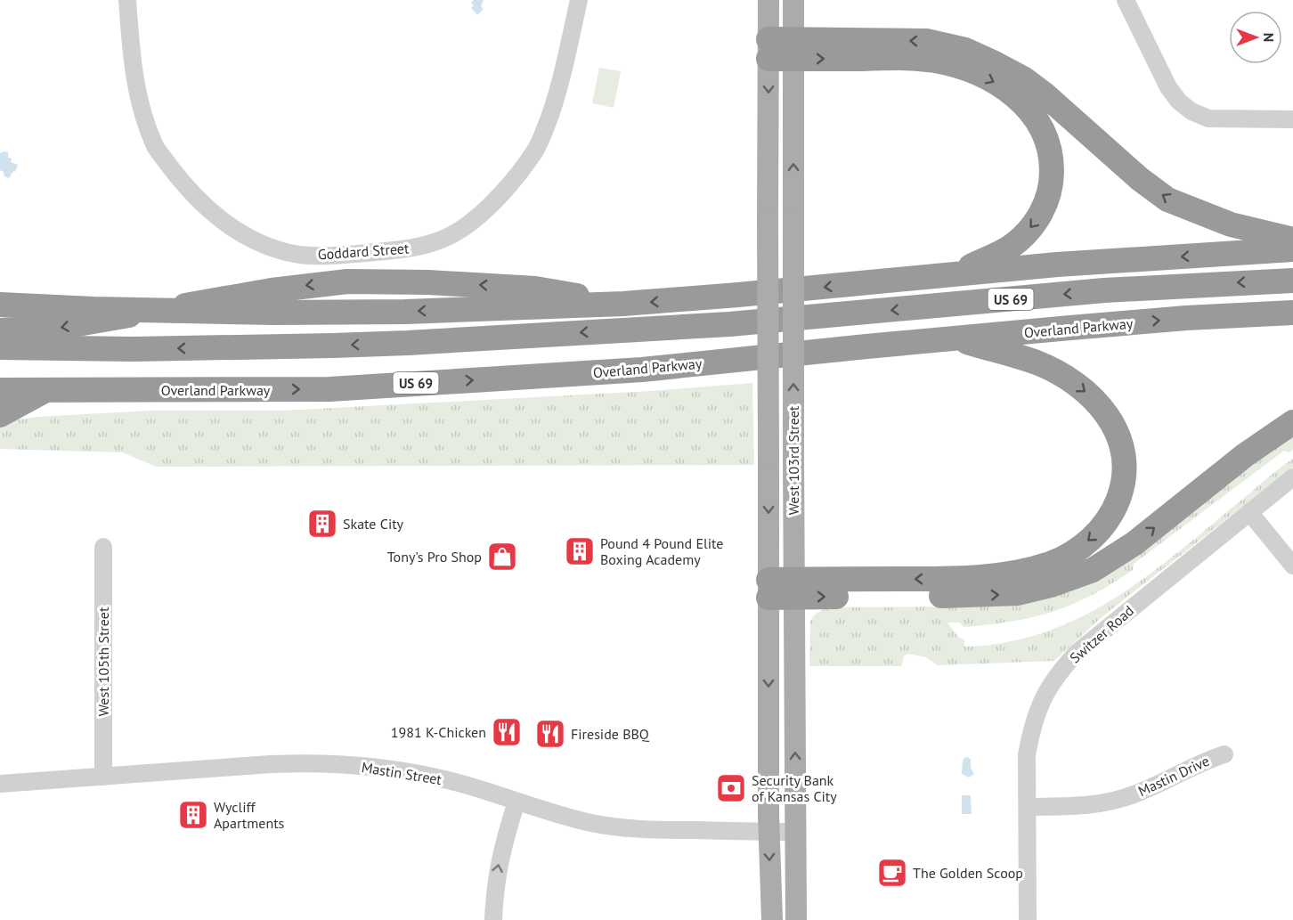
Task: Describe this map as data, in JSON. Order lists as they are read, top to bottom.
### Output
{
  "streets": {
    "highway": ["US 69", "Overland Parkway"],
    "main road": ["West 103rd Street"],
    "street": [
      "Goddard Street",
      "Switzer Road",
      "West 105th Street",
      "Mastin Street",
      "Mastin Drive"
    ]
  },
  "crossings": [
    ["West 103rd Street", "Mastin Street"],
    ["Switzer Road", "Mastin Drive"],
    ["West 105th Street", "Mastin Street"]
  ],
  "places": {
    "building": ["Skate City", "Pound 4 Pound Elite Boxing Academy", "Wycliff Apartments"],
    "shop": ["Tony's Pro Shop"],
    "restaurant": ["1981 K-Chicken", "Fireside BBQ"],
    "bank": ["Security Bank of Kansas City"],
    "cafe": ["The Golden Scoop"]
  },
  "north": "right"
}
